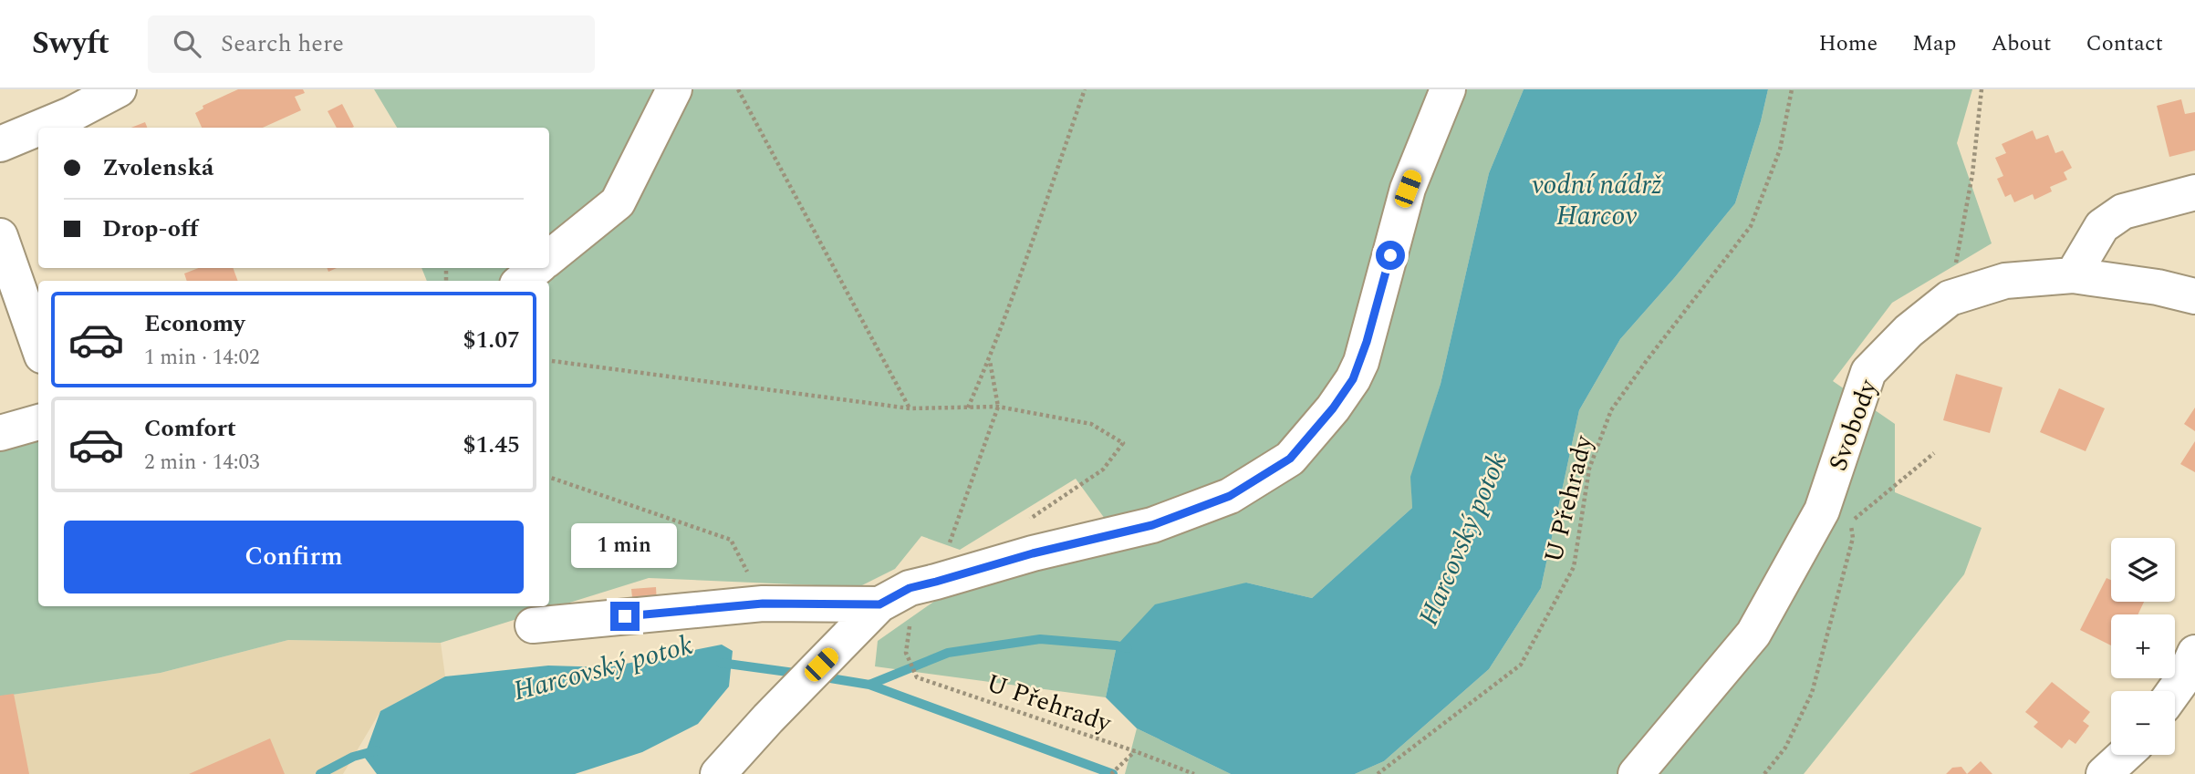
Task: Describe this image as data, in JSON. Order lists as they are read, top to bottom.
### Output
{
  "streets": {
    "street": ["Svobody"],
    "path": ["U Přehrady"]
  },
  "water": ["vodní nádrž Harcov", "Harcovský potok"],
  "page": {
    "header": "Swyft",
    "search": "Search here",
    "nav": [
      "Home",
      "Map",
      "About",
      "Contact"
    ],
    "banner": ["Zvolenská", "Drop-off"],
    "list": [
      {
        "name": "Economy",
        "note": "1 min · 14:02",
        "value": "$1.07"
      },
      {
        "name": "Comfort",
        "note": "2 min · 14:03",
        "value": "$1.45"
      }
    ],
    "buttons": "Confirm",
    "bubble": "1 min",
    "map_buttons": ["+", "−"]
  }
}
